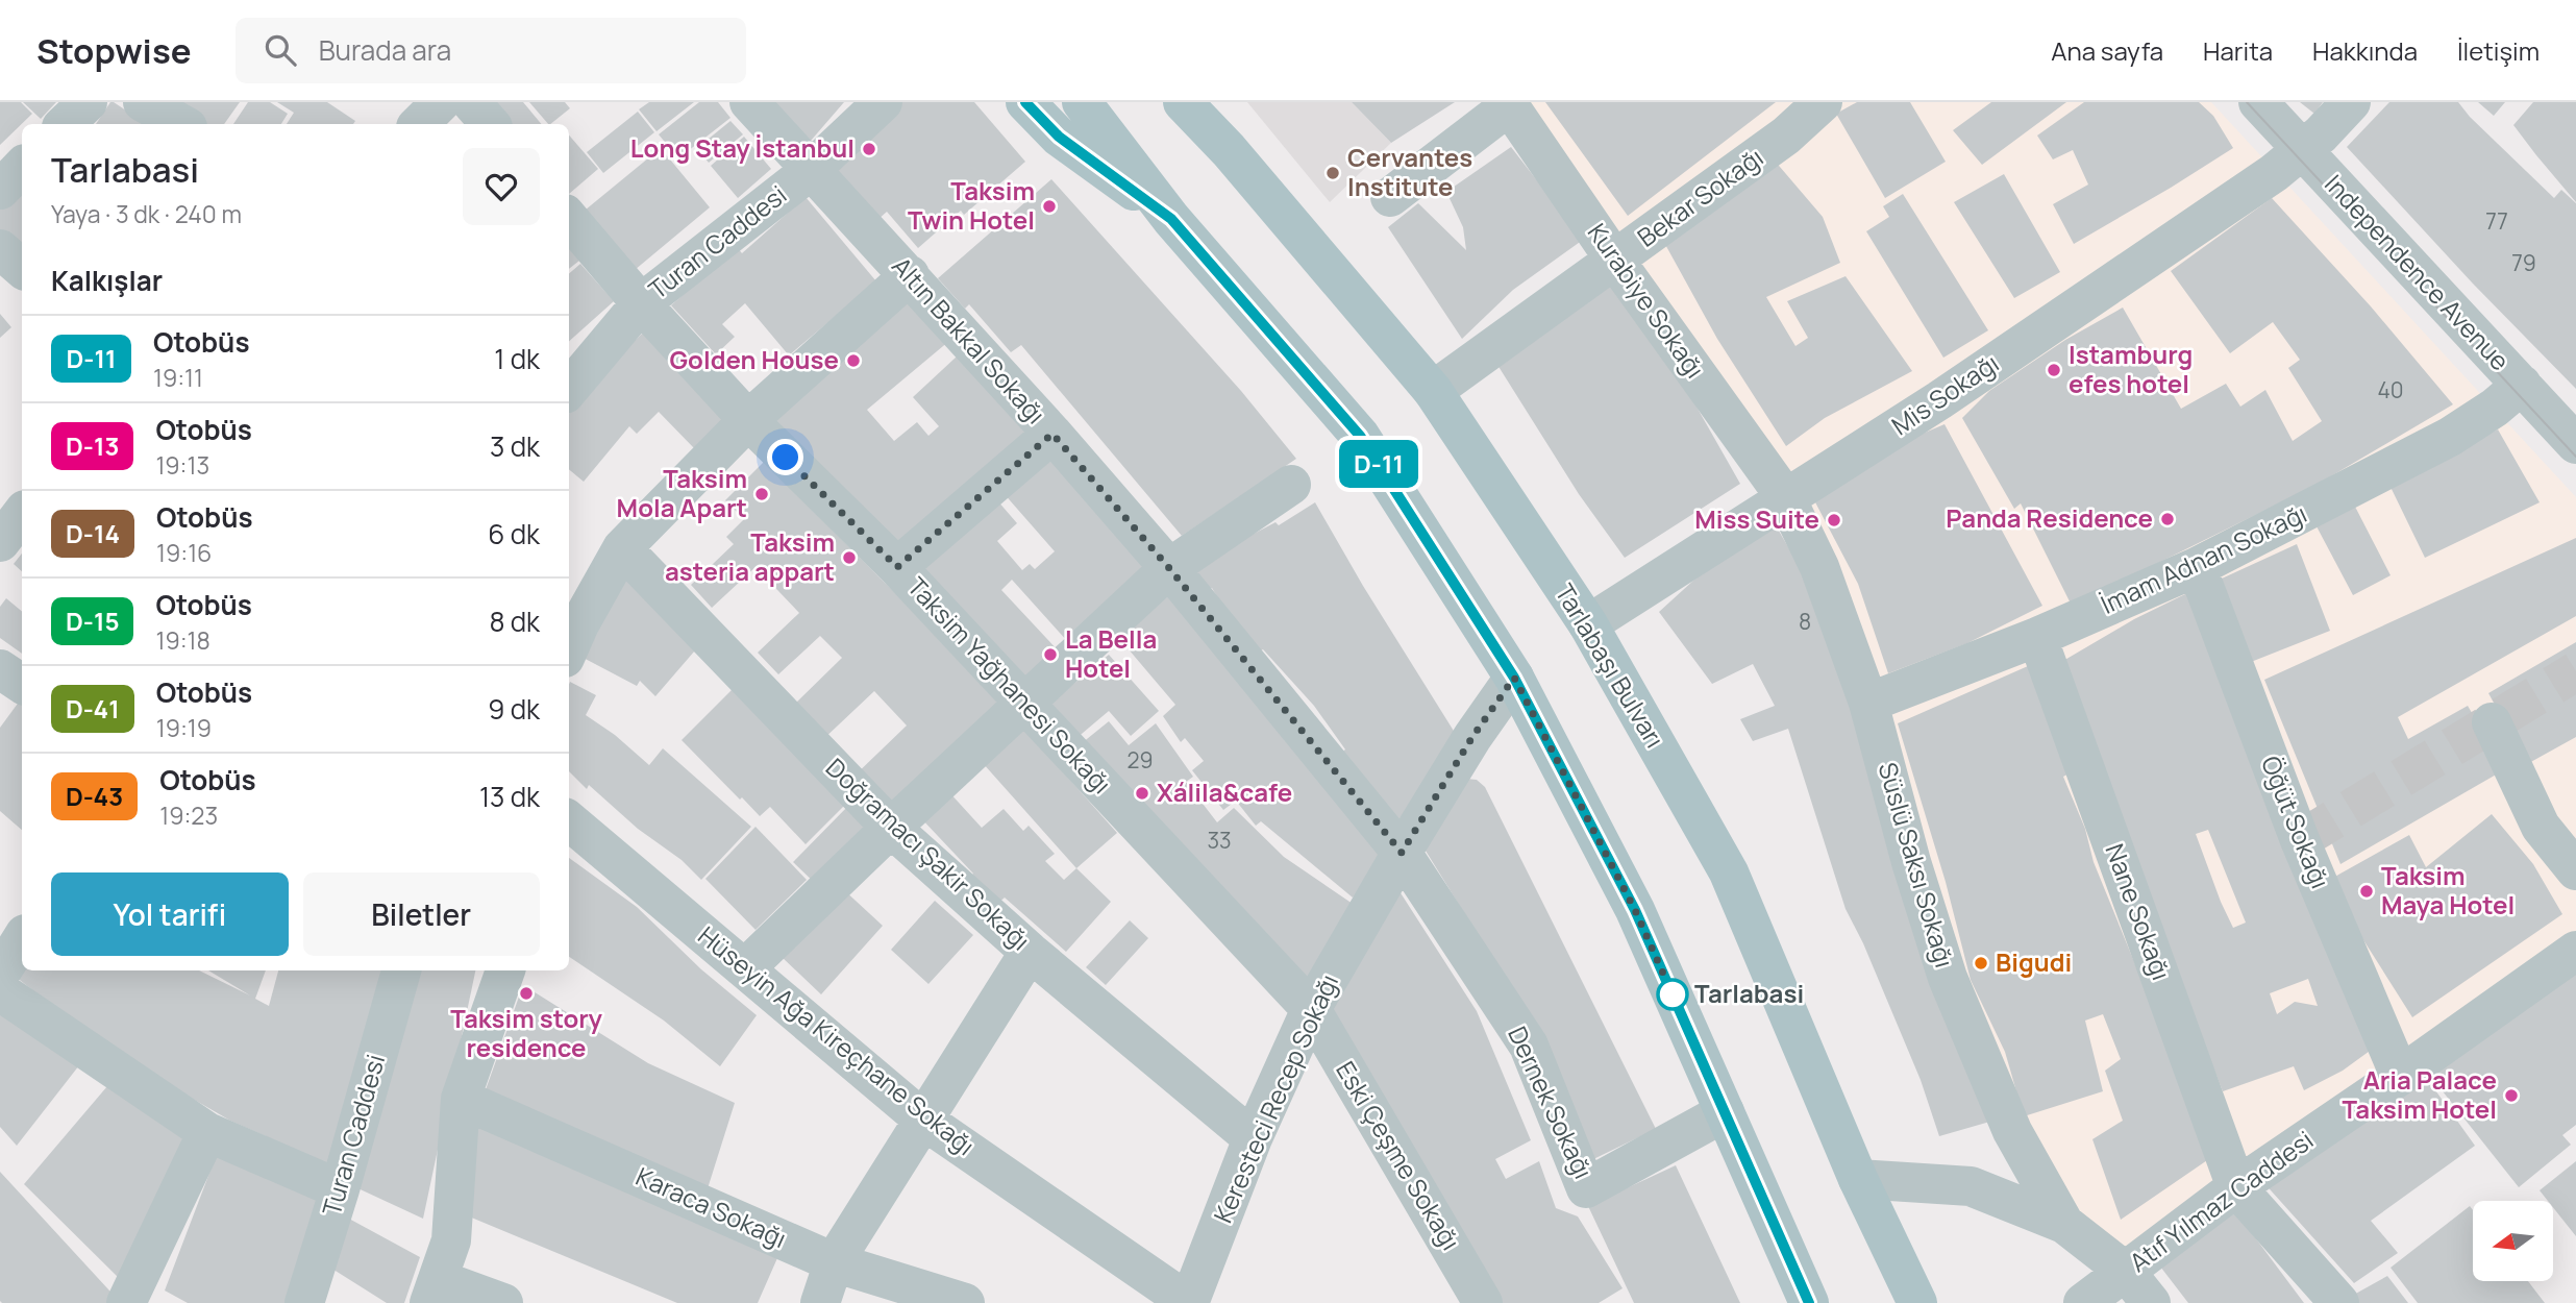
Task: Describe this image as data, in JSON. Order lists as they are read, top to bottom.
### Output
{
  "streets": {
    "main road": ["Tarlabaşı Bulvarı"],
    "street": [
      "Bekar Sokağı",
      "Turan Caddesi",
      "Independence Avenue",
      "Kurabiye Sokağı",
      "Altın Bakkal Sokağı",
      "Mis Sokağı",
      "İmam Adnan Sokağı",
      "Taksim Yağhanesi Sokağı",
      "Öğüt Sokağı",
      "Doğramacı Şakir Sokağı",
      "Süslü Saksı Sokağı",
      "Nane Sokağı",
      "Hüseyin Ağa Kireçhane Sokağı",
      "Keresteci Recep Sokağı",
      "Dernek Sokağı",
      "Eski Çeşme Sokağı",
      "Atıf Yılmaz Caddesi",
      "Karaca Sokağı"
    ]
  },
  "crossings": [
    ["Bekar Sokağı", "Kurabiye Sokağı"],
    ["Bekar Sokağı", "Tarlabaşı Bulvarı"],
    ["Turan Caddesi", "Altın Bakkal Sokağı"],
    ["Turan Caddesi", "Taksim Yağhanesi Sokağı"],
    ["Independence Avenue", "Mis Sokağı"],
    ["Independence Avenue", "İmam Adnan Sokağı"],
    ["Kurabiye Sokağı", "Mis Sokağı"],
    ["Kurabiye Sokağı", "Süslü Saksı Sokağı"],
    ["Altın Bakkal Sokağı", "Keresteci Recep Sokağı"],
    ["Altın Bakkal Sokağı", "Dernek Sokağı"],
    ["Mis Sokağı", "Tarlabaşı Bulvarı"],
    ["Mis Sokağı", "Süslü Saksı Sokağı"],
    ["İmam Adnan Sokağı", "Öğüt Sokağı"],
    ["İmam Adnan Sokağı", "Süslü Saksı Sokağı"],
    ["İmam Adnan Sokağı", "Nane Sokağı"],
    ["Taksim Yağhanesi Sokağı", "Keresteci Recep Sokağı"],
    ["Taksim Yağhanesi Sokağı", "Eski Çeşme Sokağı"],
    ["Öğüt Sokağı", "Atıf Yılmaz Caddesi"],
    ["Doğramacı Şakir Sokağı", "Keresteci Recep Sokağı"],
    ["Nane Sokağı", "Atıf Yılmaz Caddesi"],
    ["Hüseyin Ağa Kireçhane Sokağı", "Keresteci Recep Sokağı"],
    ["Keresteci Recep Sokağı", "Dernek Sokağı"],
    ["Keresteci Recep Sokağı", "Eski Çeşme Sokağı"]
  ],
  "places": [
    "Long Stay İstanbul",
    "Cervantes Institute",
    "Taksim Twin Hotel",
    "Golden House",
    "Istamburg efes hotel",
    "Taksim Mola Apart",
    "Panda Residence",
    "Miss Suite",
    "Taksim asteria appart",
    "La Bella Hotel",
    "Xálila&cafe",
    "Taksim Maya Hotel",
    "Bigudi",
    "Taksim story residence",
    "Tarlabasi",
    "Aria Palace Taksim Hotel"
  ],
  "lines": ["bus line D-11"],
  "house_numbers": [
    "77",
    "79",
    "40",
    "8",
    "29",
    "33"
  ],
  "north": "left",
  "page": {
    "header": "Stopwise",
    "search": "Burada ara",
    "nav": [
      "Ana sayfa",
      "Harita",
      "Hakkında",
      "İletişim"
    ],
    "on_map": "D-11",
    "heading": [
      ["Tarlabasi", "Yaya · 3 dk · 240 m"],
      "Kalkışlar"
    ],
    "list": [
      {
        "mark": "D-11",
        "name": "Otobüs",
        "note": "19:11",
        "value": "1 dk"
      },
      {
        "mark": "D-13",
        "name": "Otobüs",
        "note": "19:13",
        "value": "3 dk"
      },
      {
        "mark": "D-14",
        "name": "Otobüs",
        "note": "19:16",
        "value": "6 dk"
      },
      {
        "mark": "D-15",
        "name": "Otobüs",
        "note": "19:18",
        "value": "8 dk"
      },
      {
        "mark": "D-41",
        "name": "Otobüs",
        "note": "19:19",
        "value": "9 dk"
      },
      {
        "mark": "D-43",
        "name": "Otobüs",
        "note": "19:23",
        "value": "13 dk"
      }
    ],
    "buttons": ["Yol tarifi", "Biletler"]
  }
}
